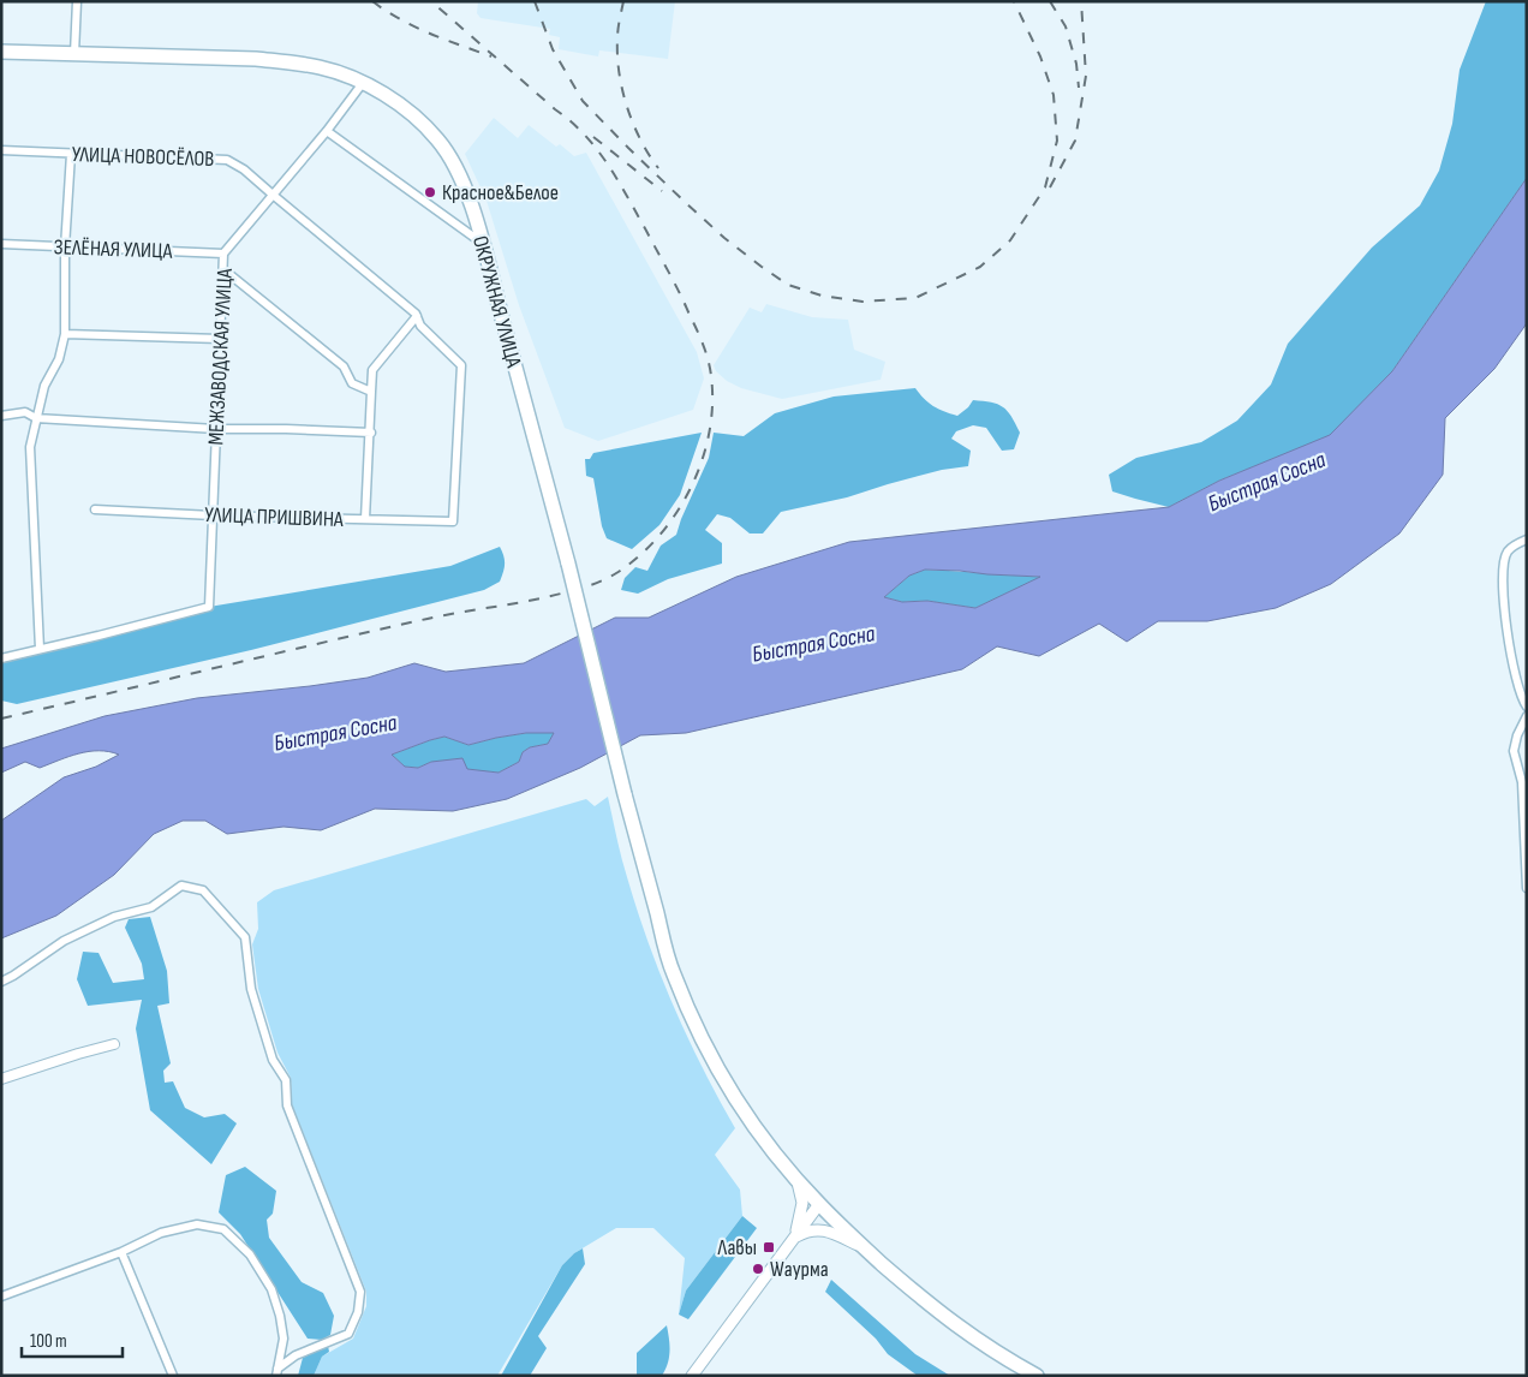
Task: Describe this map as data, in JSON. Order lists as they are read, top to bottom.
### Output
{
  "streets": {
    "highway": ["ОКРУЖНАЯ УЛИЦА"],
    "street": [
      "УЛИЦА НОВОСЁЛОВ",
      "ЗЕЛЁНАЯ УЛИЦА",
      "МЕЖЗАВОДСКАЯ УЛИЦА",
      "УЛИЦА ПРИШВИНА"
    ]
  },
  "crossings": [
    ["УЛИЦА НОВОСЁЛОВ", "МЕЖЗАВОДСКАЯ УЛИЦА"],
    ["УЛИЦА НОВОСЁЛОВ", "УЛИЦА ПРИШВИНА"],
    ["ЗЕЛЁНАЯ УЛИЦА", "МЕЖЗАВОДСКАЯ УЛИЦА"],
    ["ОКРУЖНАЯ УЛИЦА", "МЕЖЗАВОДСКАЯ УЛИЦА"],
    ["МЕЖЗАВОДСКАЯ УЛИЦА", "УЛИЦА ПРИШВИНА"]
  ],
  "water": ["Быстрая Сосна"],
  "places": {
    "other": ["Красное&Белое", "Wаурма"],
    "transit": ["Лавы"]
  },
  "scale_bar": "100 m"
}
